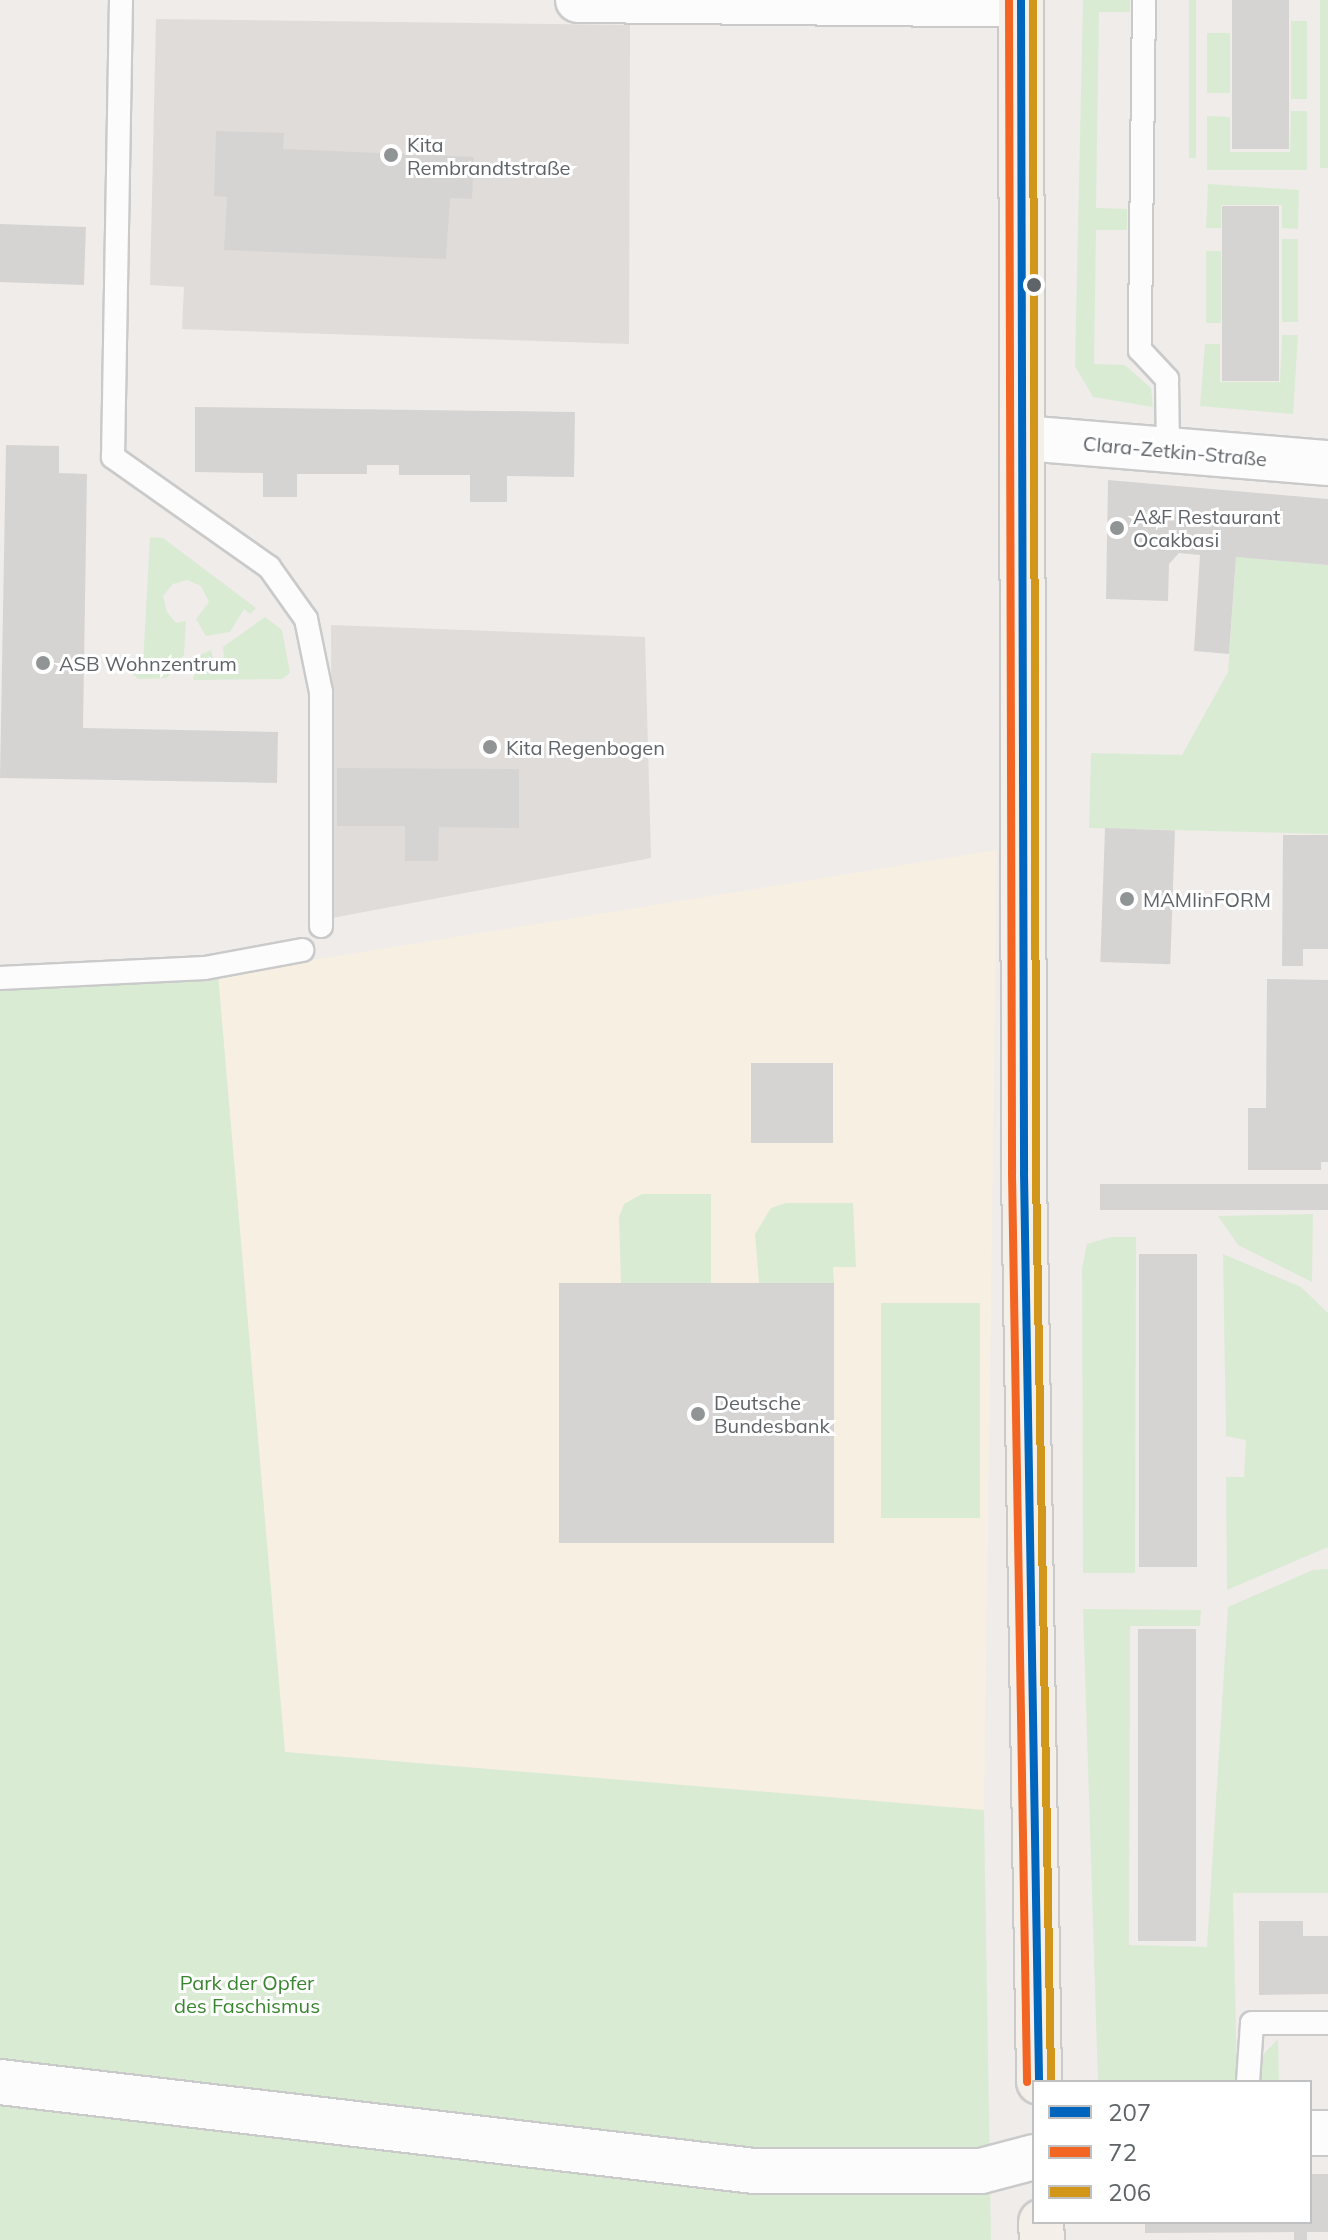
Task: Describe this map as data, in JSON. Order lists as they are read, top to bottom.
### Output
{
  "streets": {
    "street": ["Clara-Zetkin-Straße"]
  },
  "parks": ["Park der Opfer des Faschismus"],
  "places": [
    "Kita Rembrandtstraße",
    "A&F Restaurant Ocakbasi",
    "ASB Wohnzentrum",
    "Kita Regenbogen",
    "MAMIinFORM",
    "Deutsche Bundesbank"
  ],
  "lines": ["transit line 207", "transit line 72", "transit line 206"],
  "legend": ["207", "72", "206"]
}
